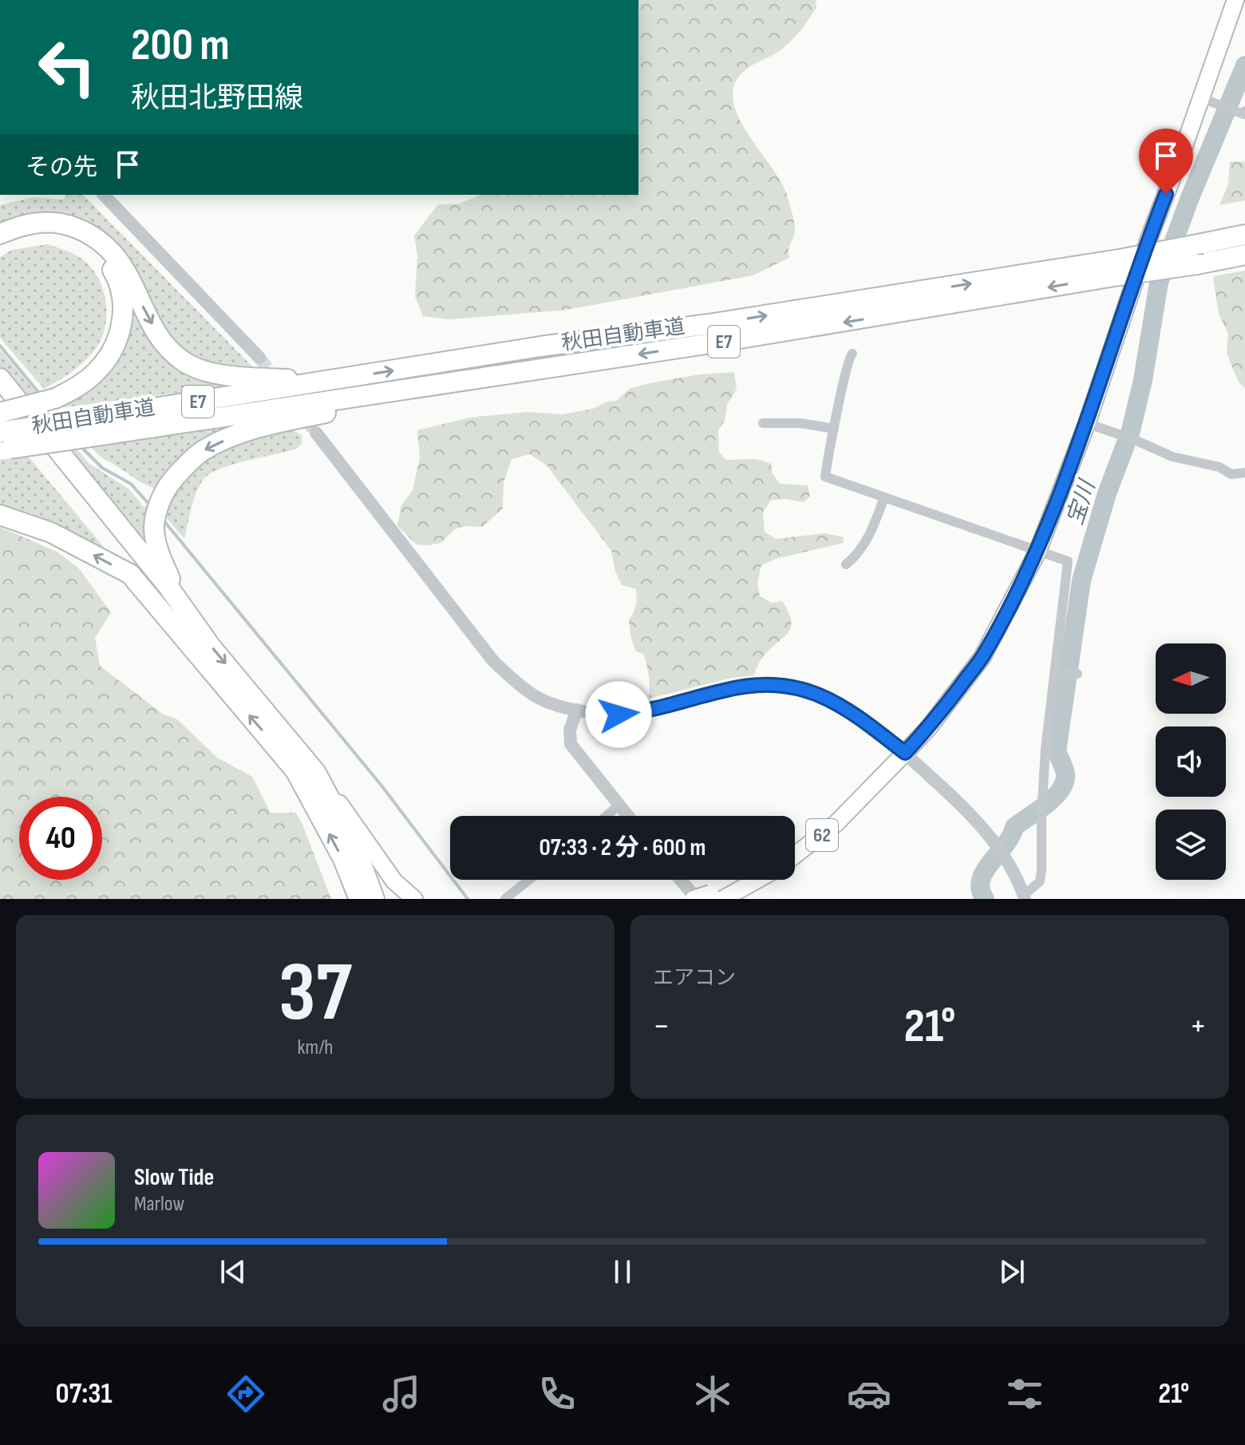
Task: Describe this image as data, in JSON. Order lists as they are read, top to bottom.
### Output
{
  "streets": {
    "highway": ["秋田自動車道", "E7"],
    "main road": ["62"]
  },
  "water": ["宝川"],
  "north": "left",
  "page": {
    "turn": ["200 m", "秋田北野田線"],
    "then": "その先",
    "limit": "40",
    "trip": "07:33 · 2 分 · 600 m",
    "tile": [
      ["37", "km/h"],
      "エアコン"
    ],
    "heat": ["−", "21°", "+"],
    "song": ["Slow Tide", "Marlow"],
    "tabs": ["07:31", "21°"]
  }
}
